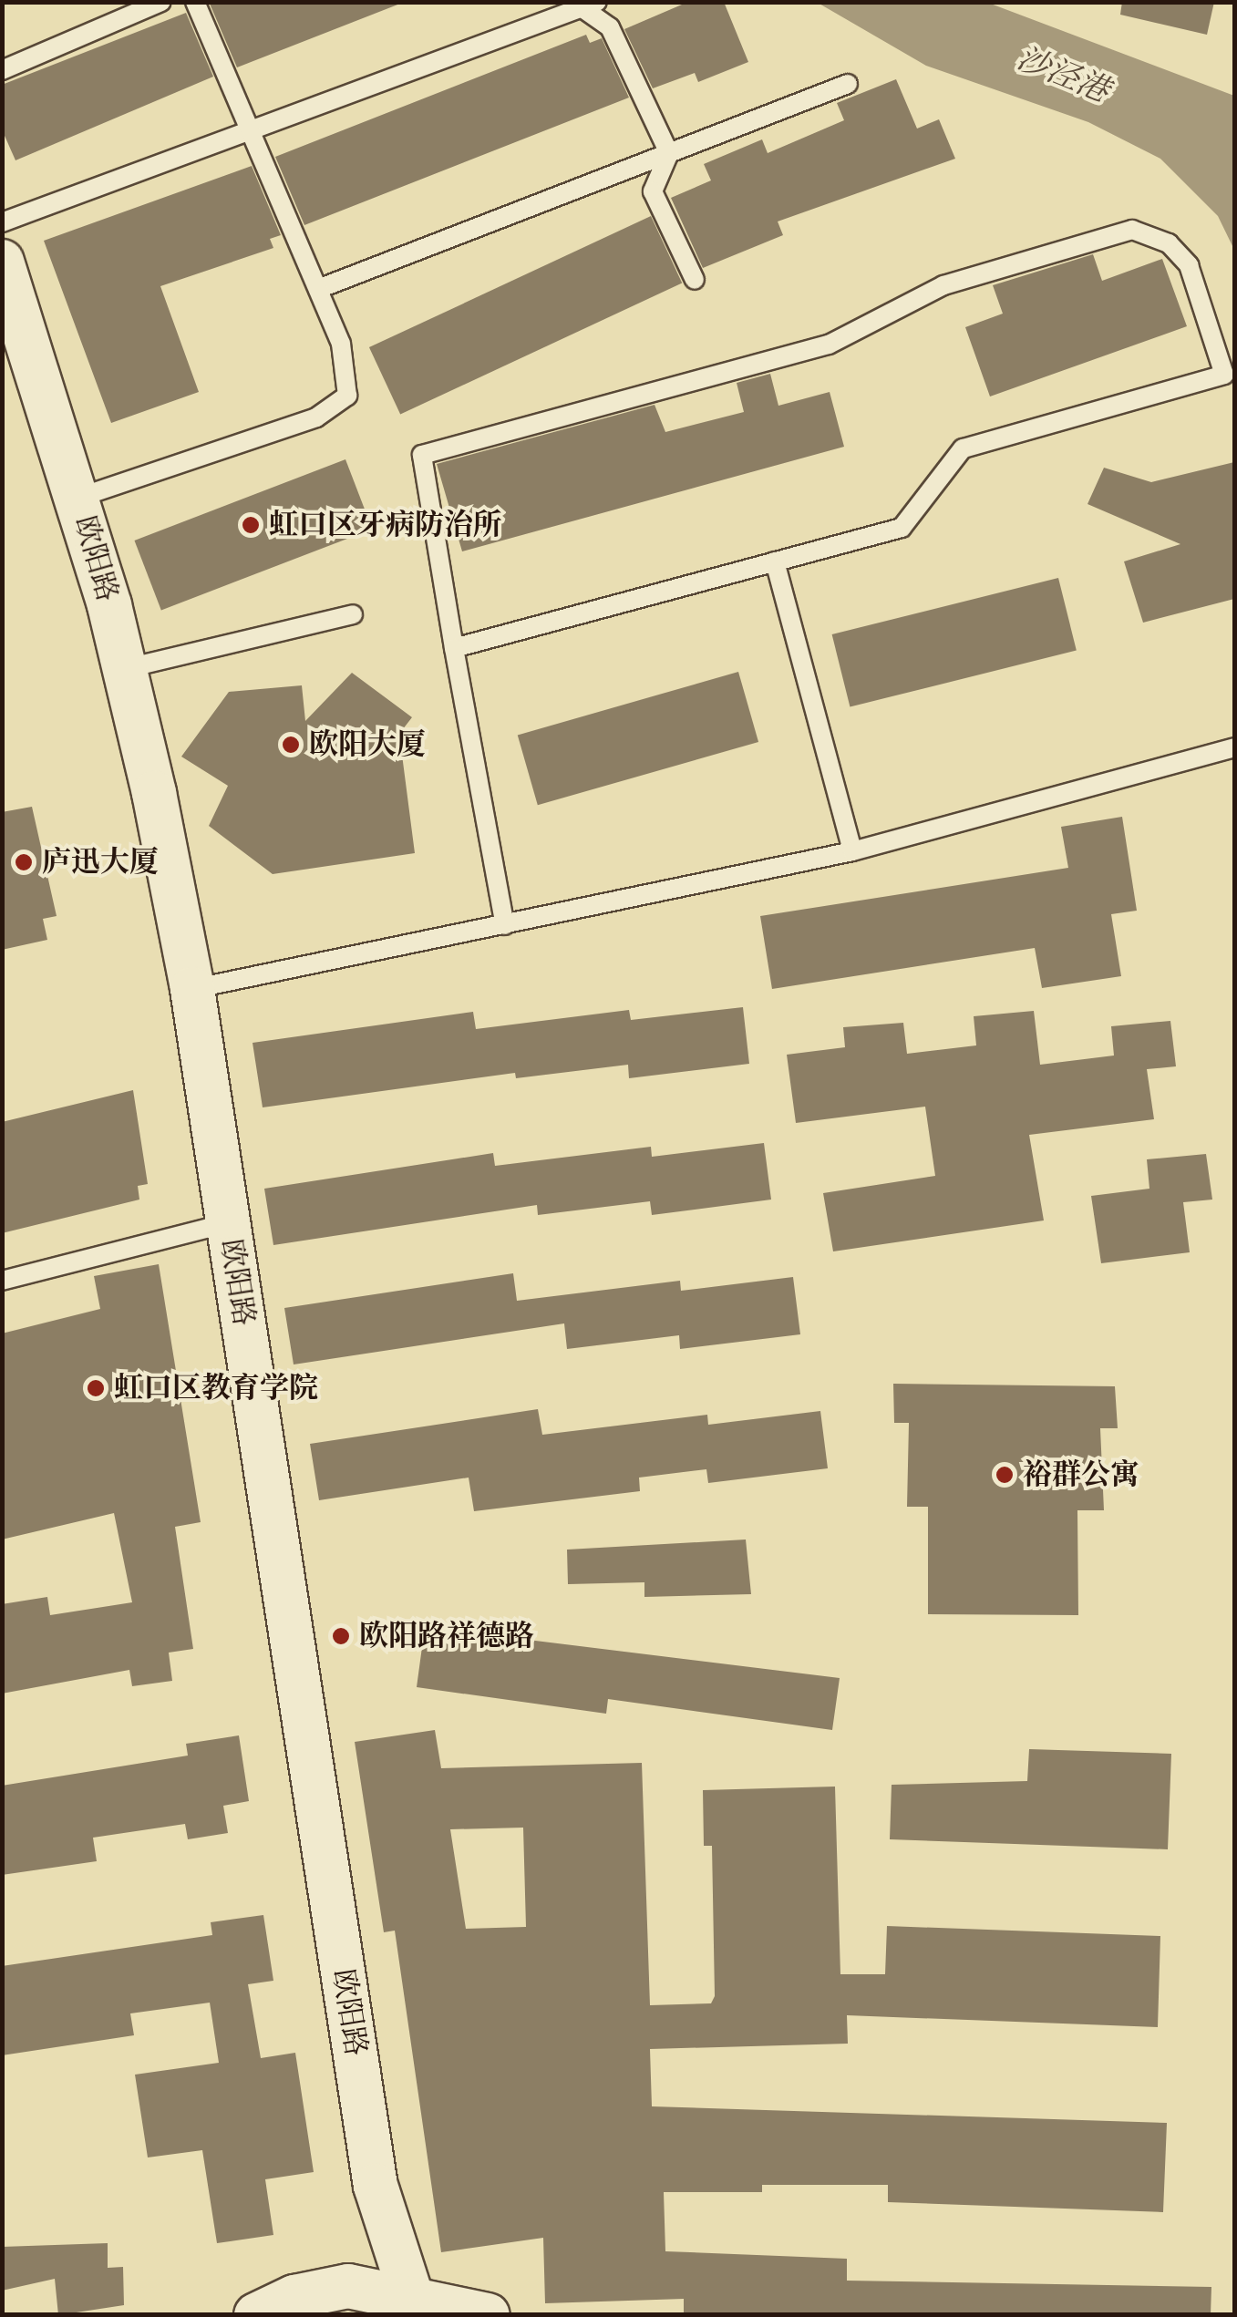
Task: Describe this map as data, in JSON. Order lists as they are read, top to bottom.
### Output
{
  "streets": {
    "street": ["欧阳路"]
  },
  "water": ["沙泾港"],
  "places": [
    "虹口区牙病防治所",
    "欧阳大厦",
    "庐迅大厦",
    "虹口区教育学院",
    "裕群公寓",
    "欧阳路祥德路"
  ]
}
